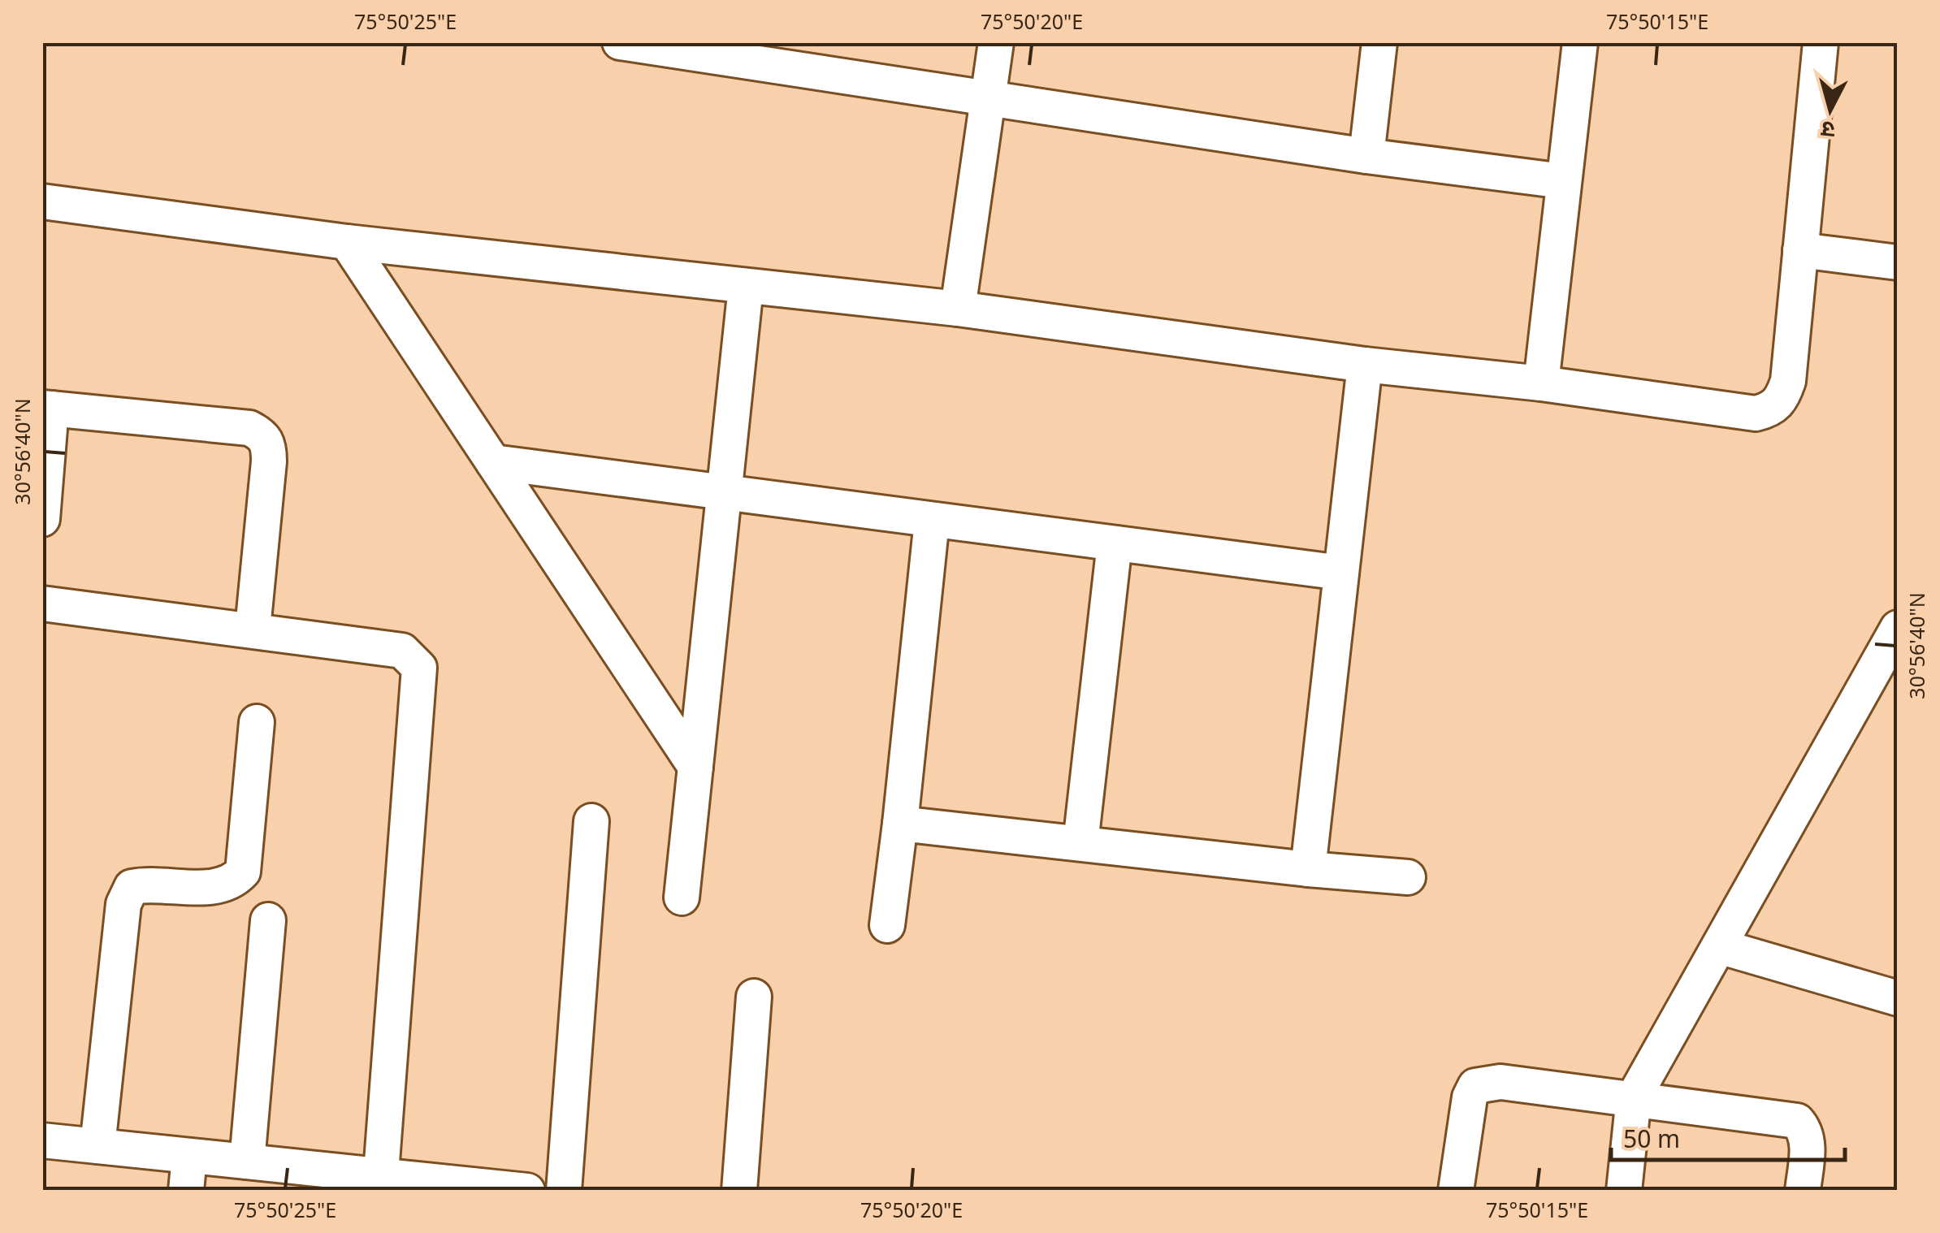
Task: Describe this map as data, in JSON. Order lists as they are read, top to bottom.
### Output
{
  "scale_bar": "50 m",
  "north": "bottom",
  "coordinates": [
    "75°50'25\"E",
    "75°50'20\"E",
    "75°50'15\"E",
    "30°56'40\"N"
  ]
}
